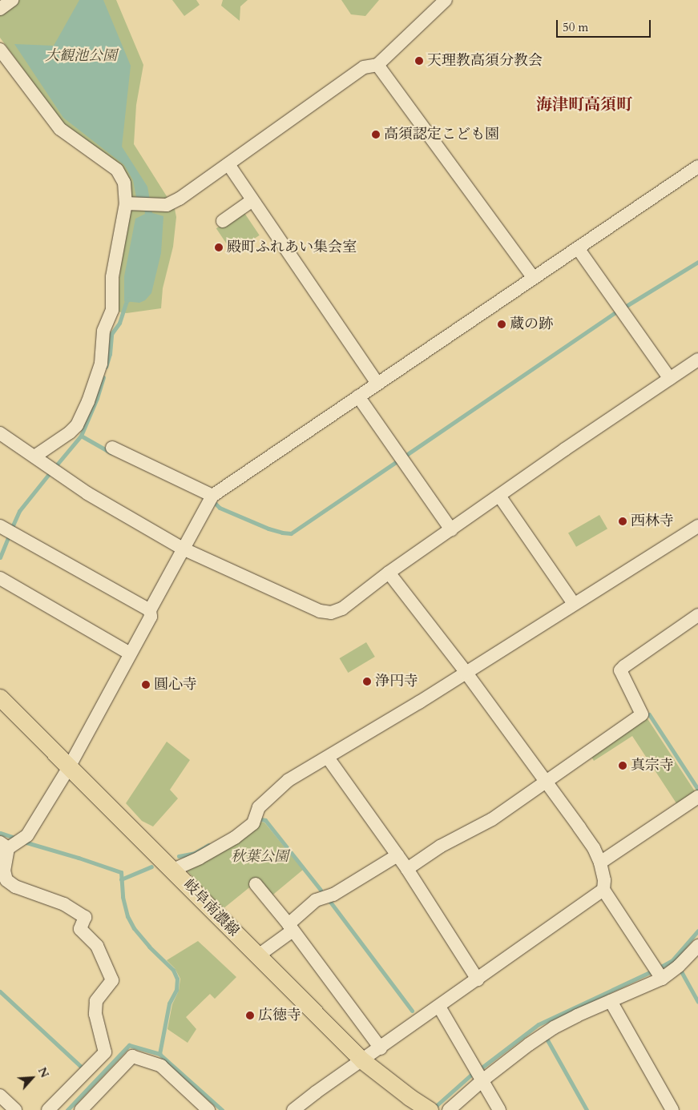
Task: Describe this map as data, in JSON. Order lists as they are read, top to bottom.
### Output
{
  "streets": {
    "main road": ["岐阜南濃線"]
  },
  "districts": ["海津町高須町"],
  "parks": ["大観池公園", "秋葉公園"],
  "places": [
    "天理教高須分教会",
    "高須認定こども園",
    "殿町ふれあい集会室",
    "蔵の跡",
    "西林寺",
    "浄円寺",
    "圓心寺",
    "真宗寺",
    "広徳寺"
  ],
  "scale_bar": "50 m",
  "north": "top right"
}
